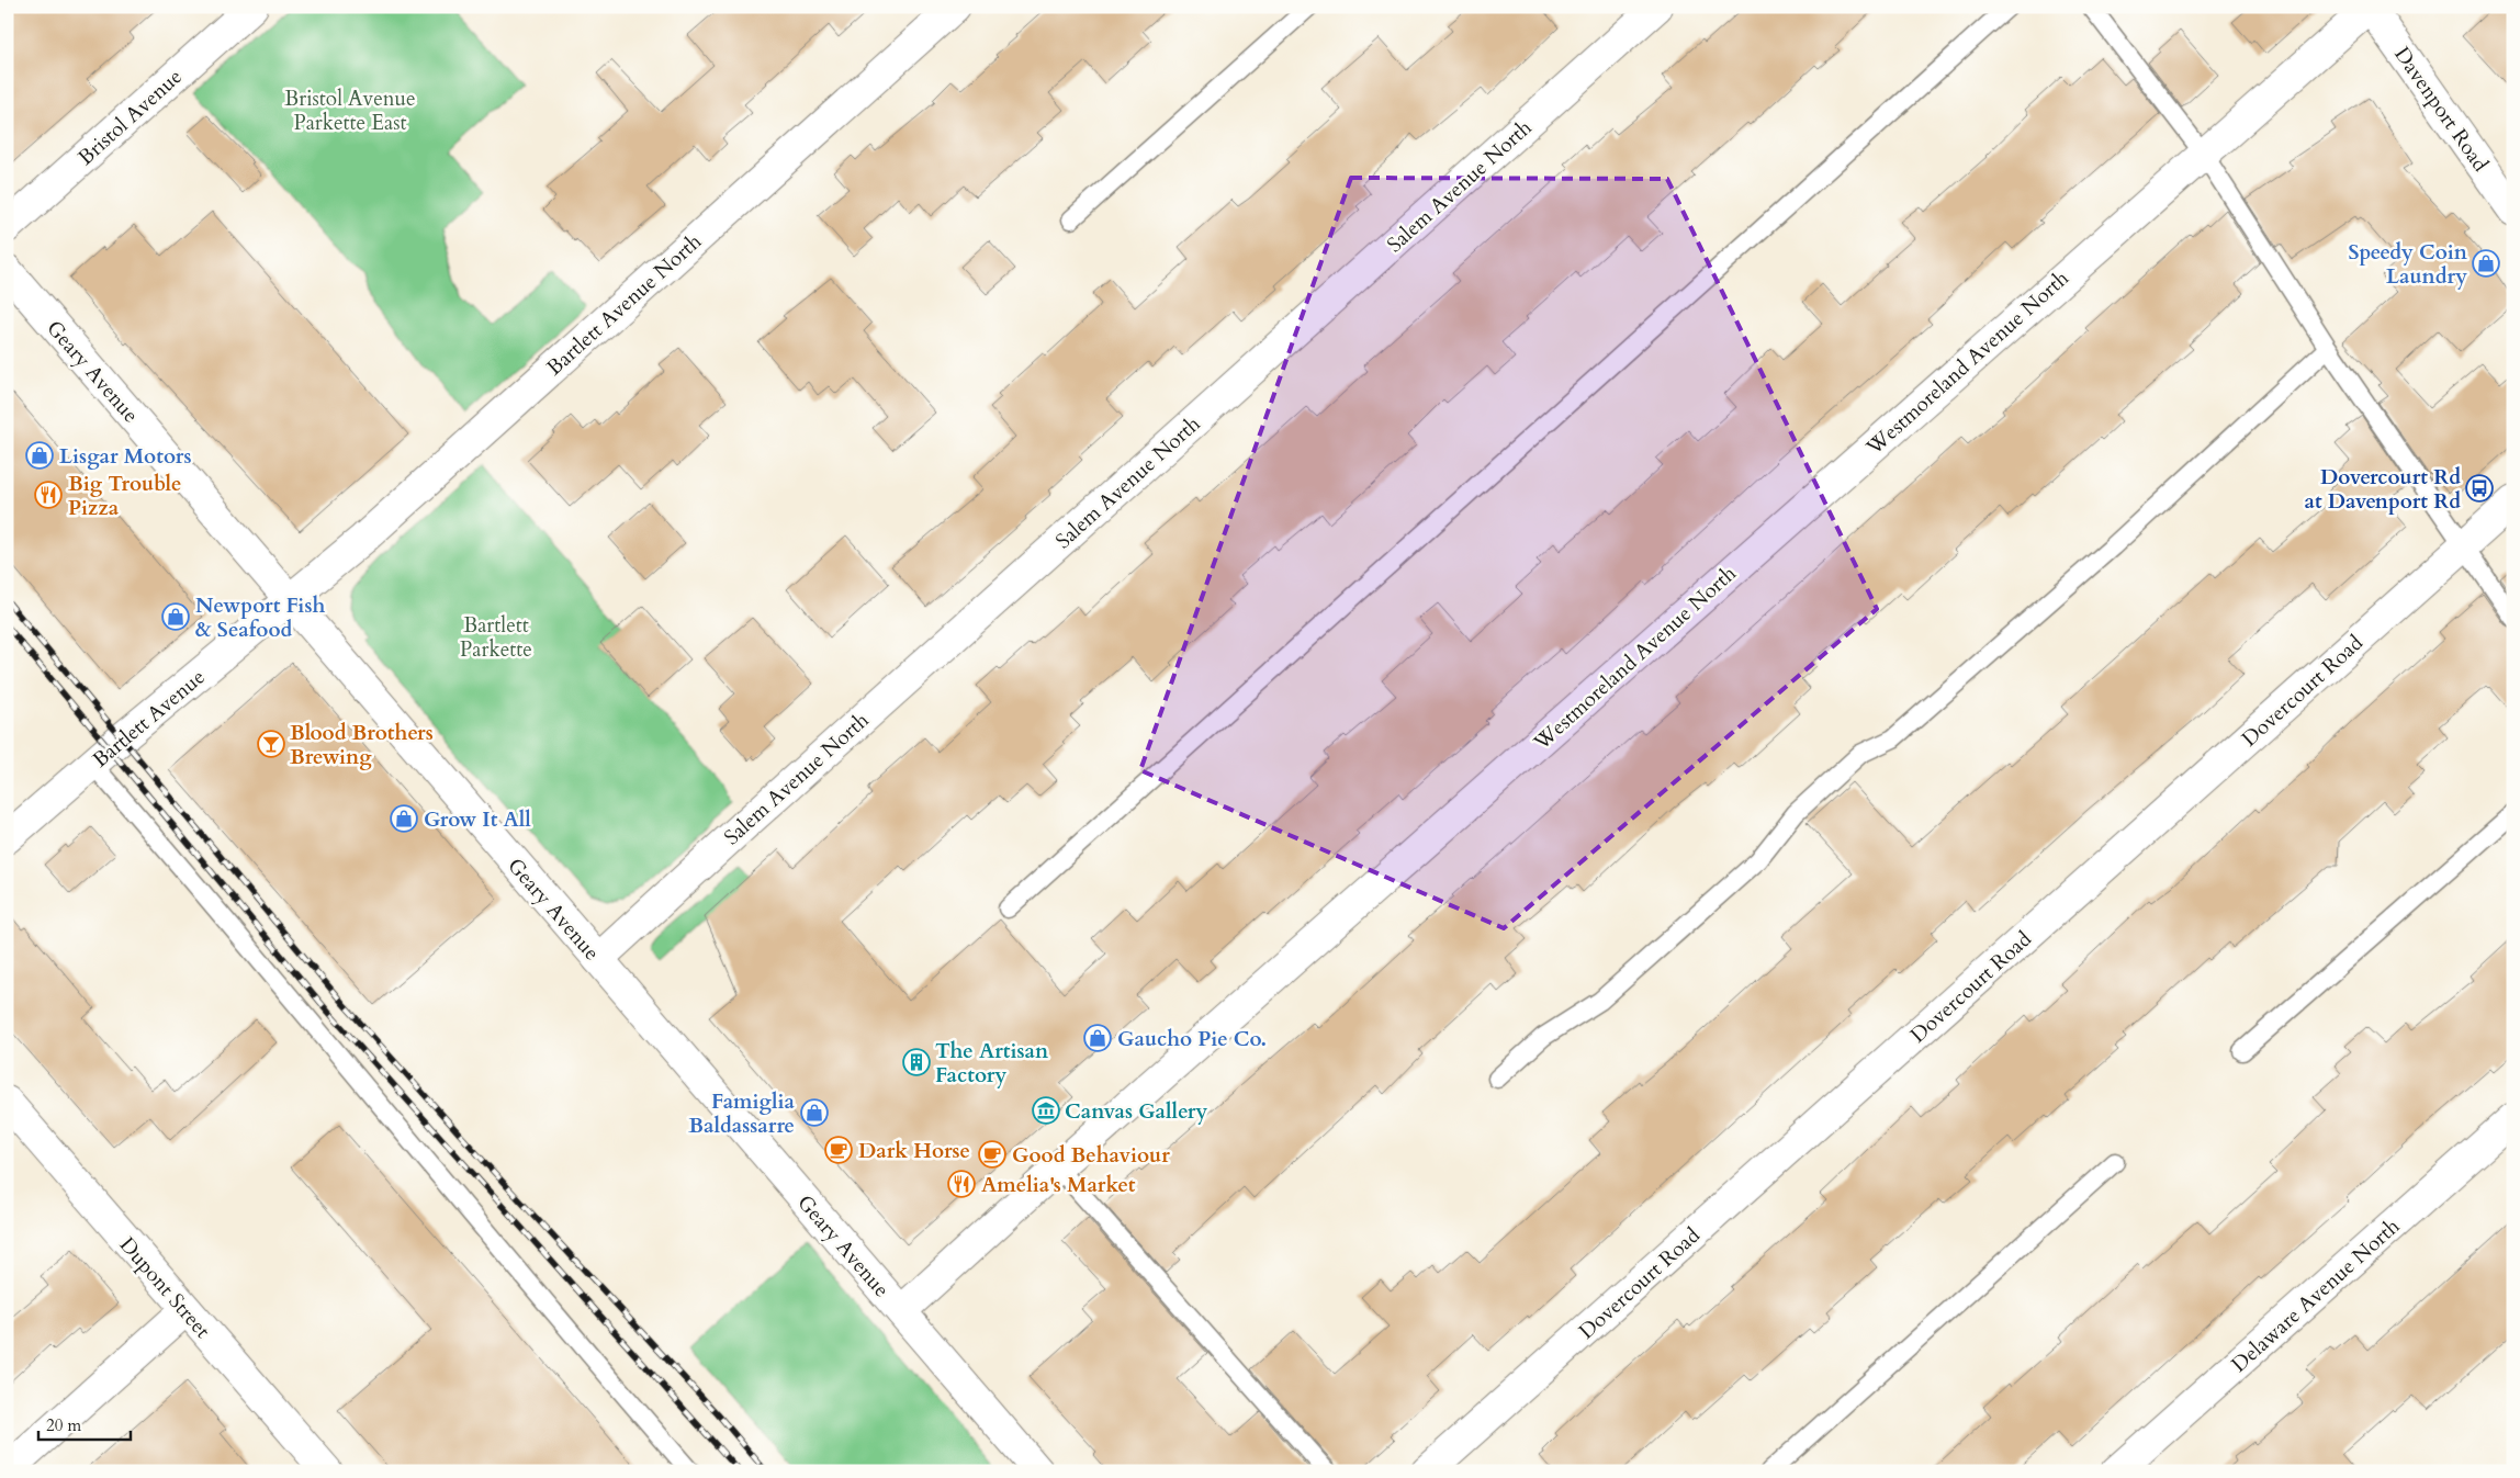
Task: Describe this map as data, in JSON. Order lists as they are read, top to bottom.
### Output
{
  "streets": {
    "street": [
      "Davenport Road",
      "Bristol Avenue",
      "Salem Avenue North",
      "Bartlett Avenue North",
      "Westmoreland Avenue North",
      "Geary Avenue",
      "Dovercourt Road",
      "Bartlett Avenue",
      "Dupont Street",
      "Delaware Avenue North"
    ]
  },
  "crossings": [
    ["Davenport Road", "Westmoreland Avenue North"],
    ["Salem Avenue North", "Geary Avenue"],
    ["Bartlett Avenue North", "Geary Avenue"],
    ["Bartlett Avenue North", "Bartlett Avenue"],
    ["Westmoreland Avenue North", "Geary Avenue"],
    ["Geary Avenue", "Bartlett Avenue"]
  ],
  "parks": ["Bristol Avenue Parkette East", "Bartlett Parkette"],
  "places": {
    "shop": [
      "Speedy Coin Laundry",
      "Lisgar Motors",
      "Newport Fish & Seafood",
      "Grow It All",
      "Gaucho Pie Co.",
      "Famiglia Baldassarre"
    ],
    "bus stop": ["Dovercourt Rd at Davenport Rd"],
    "restaurant": ["Big Trouble Pizza", "Amelia's Market"],
    "bar": ["Blood Brothers Brewing"],
    "building": ["The Artisan Factory"],
    "museum": ["Canvas Gallery"],
    "cafe": ["Dark Horse", "Good Behaviour"]
  },
  "scale_bar": "20 m"
}
